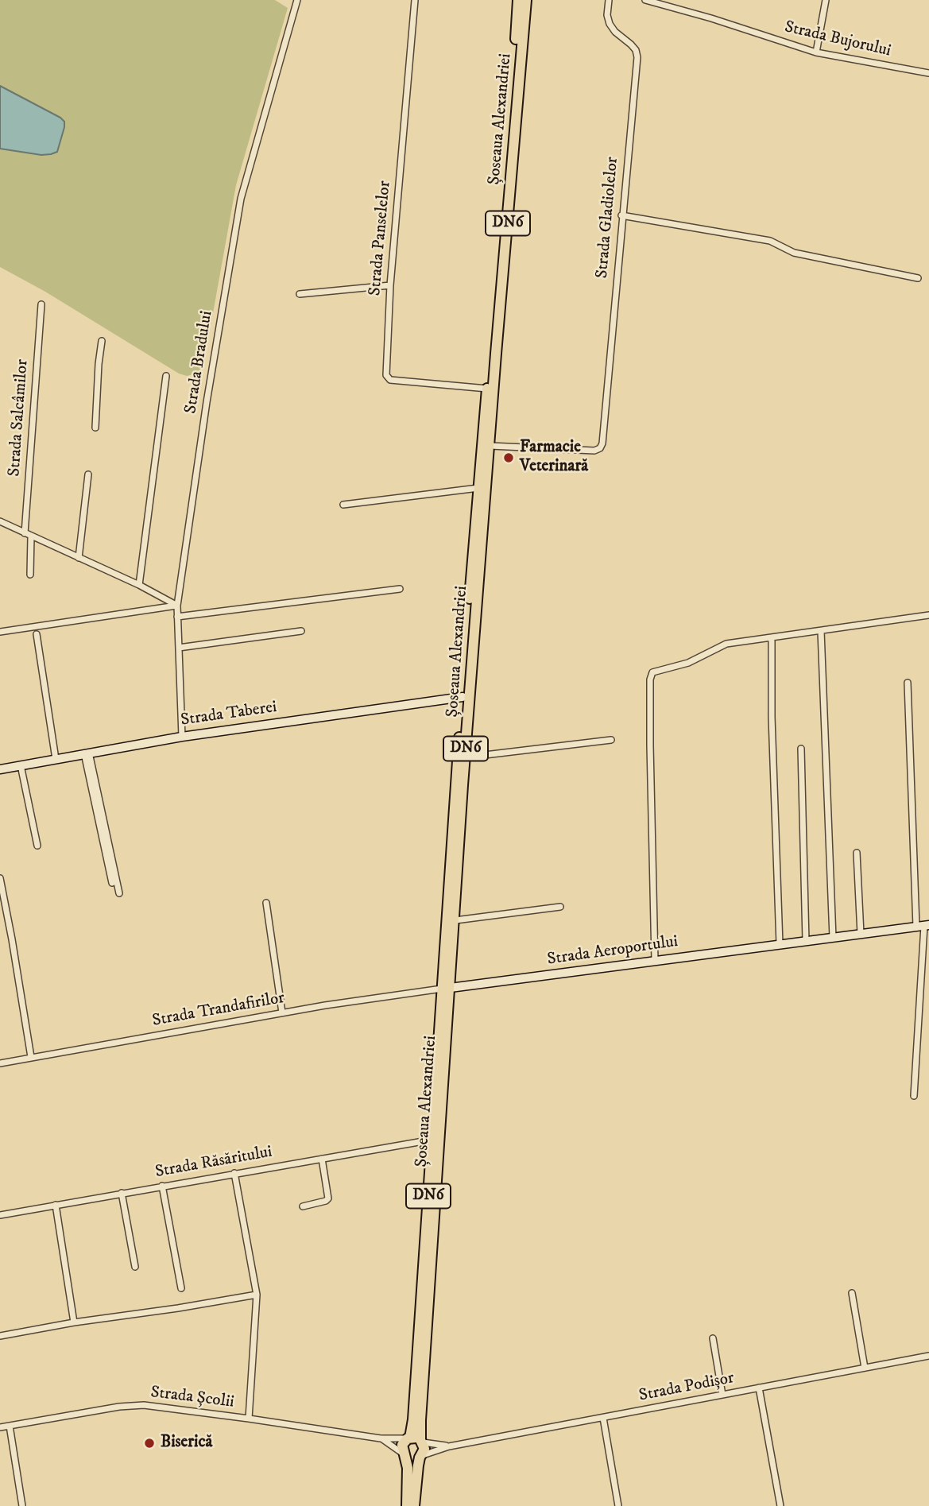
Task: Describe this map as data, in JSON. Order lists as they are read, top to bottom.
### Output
{
  "streets": {
    "highway": ["Șoseaua Alexandriei", "DN6"],
    "street": [
      "Strada Bujorului",
      "Strada Gladiolelor",
      "Strada Panselelor",
      "Strada Bradului",
      "Strada Salcâmilor",
      "Strada Taberei",
      "Strada Aeroportului",
      "Strada Trandafirilor",
      "Strada Răsăritului",
      "Strada Podișor",
      "Strada Școlii"
    ]
  },
  "crossings": [
    ["Șoseaua Alexandriei", "Strada Gladiolelor"],
    ["Șoseaua Alexandriei", "Strada Panselelor"],
    ["Șoseaua Alexandriei", "Strada Taberei"],
    ["Șoseaua Alexandriei", "Strada Aeroportului"],
    ["Șoseaua Alexandriei", "Strada Trandafirilor"],
    ["Șoseaua Alexandriei", "Strada Răsăritului"],
    ["Șoseaua Alexandriei", "Strada Podișor"],
    ["Șoseaua Alexandriei", "Strada Școlii"],
    ["Strada Bradului", "Strada Taberei"],
    ["Strada Aeroportului", "Strada Trandafirilor"],
    ["Strada Podișor", "Strada Școlii"]
  ],
  "places": ["Farmacie Veterinară", "Biserică"]
}
